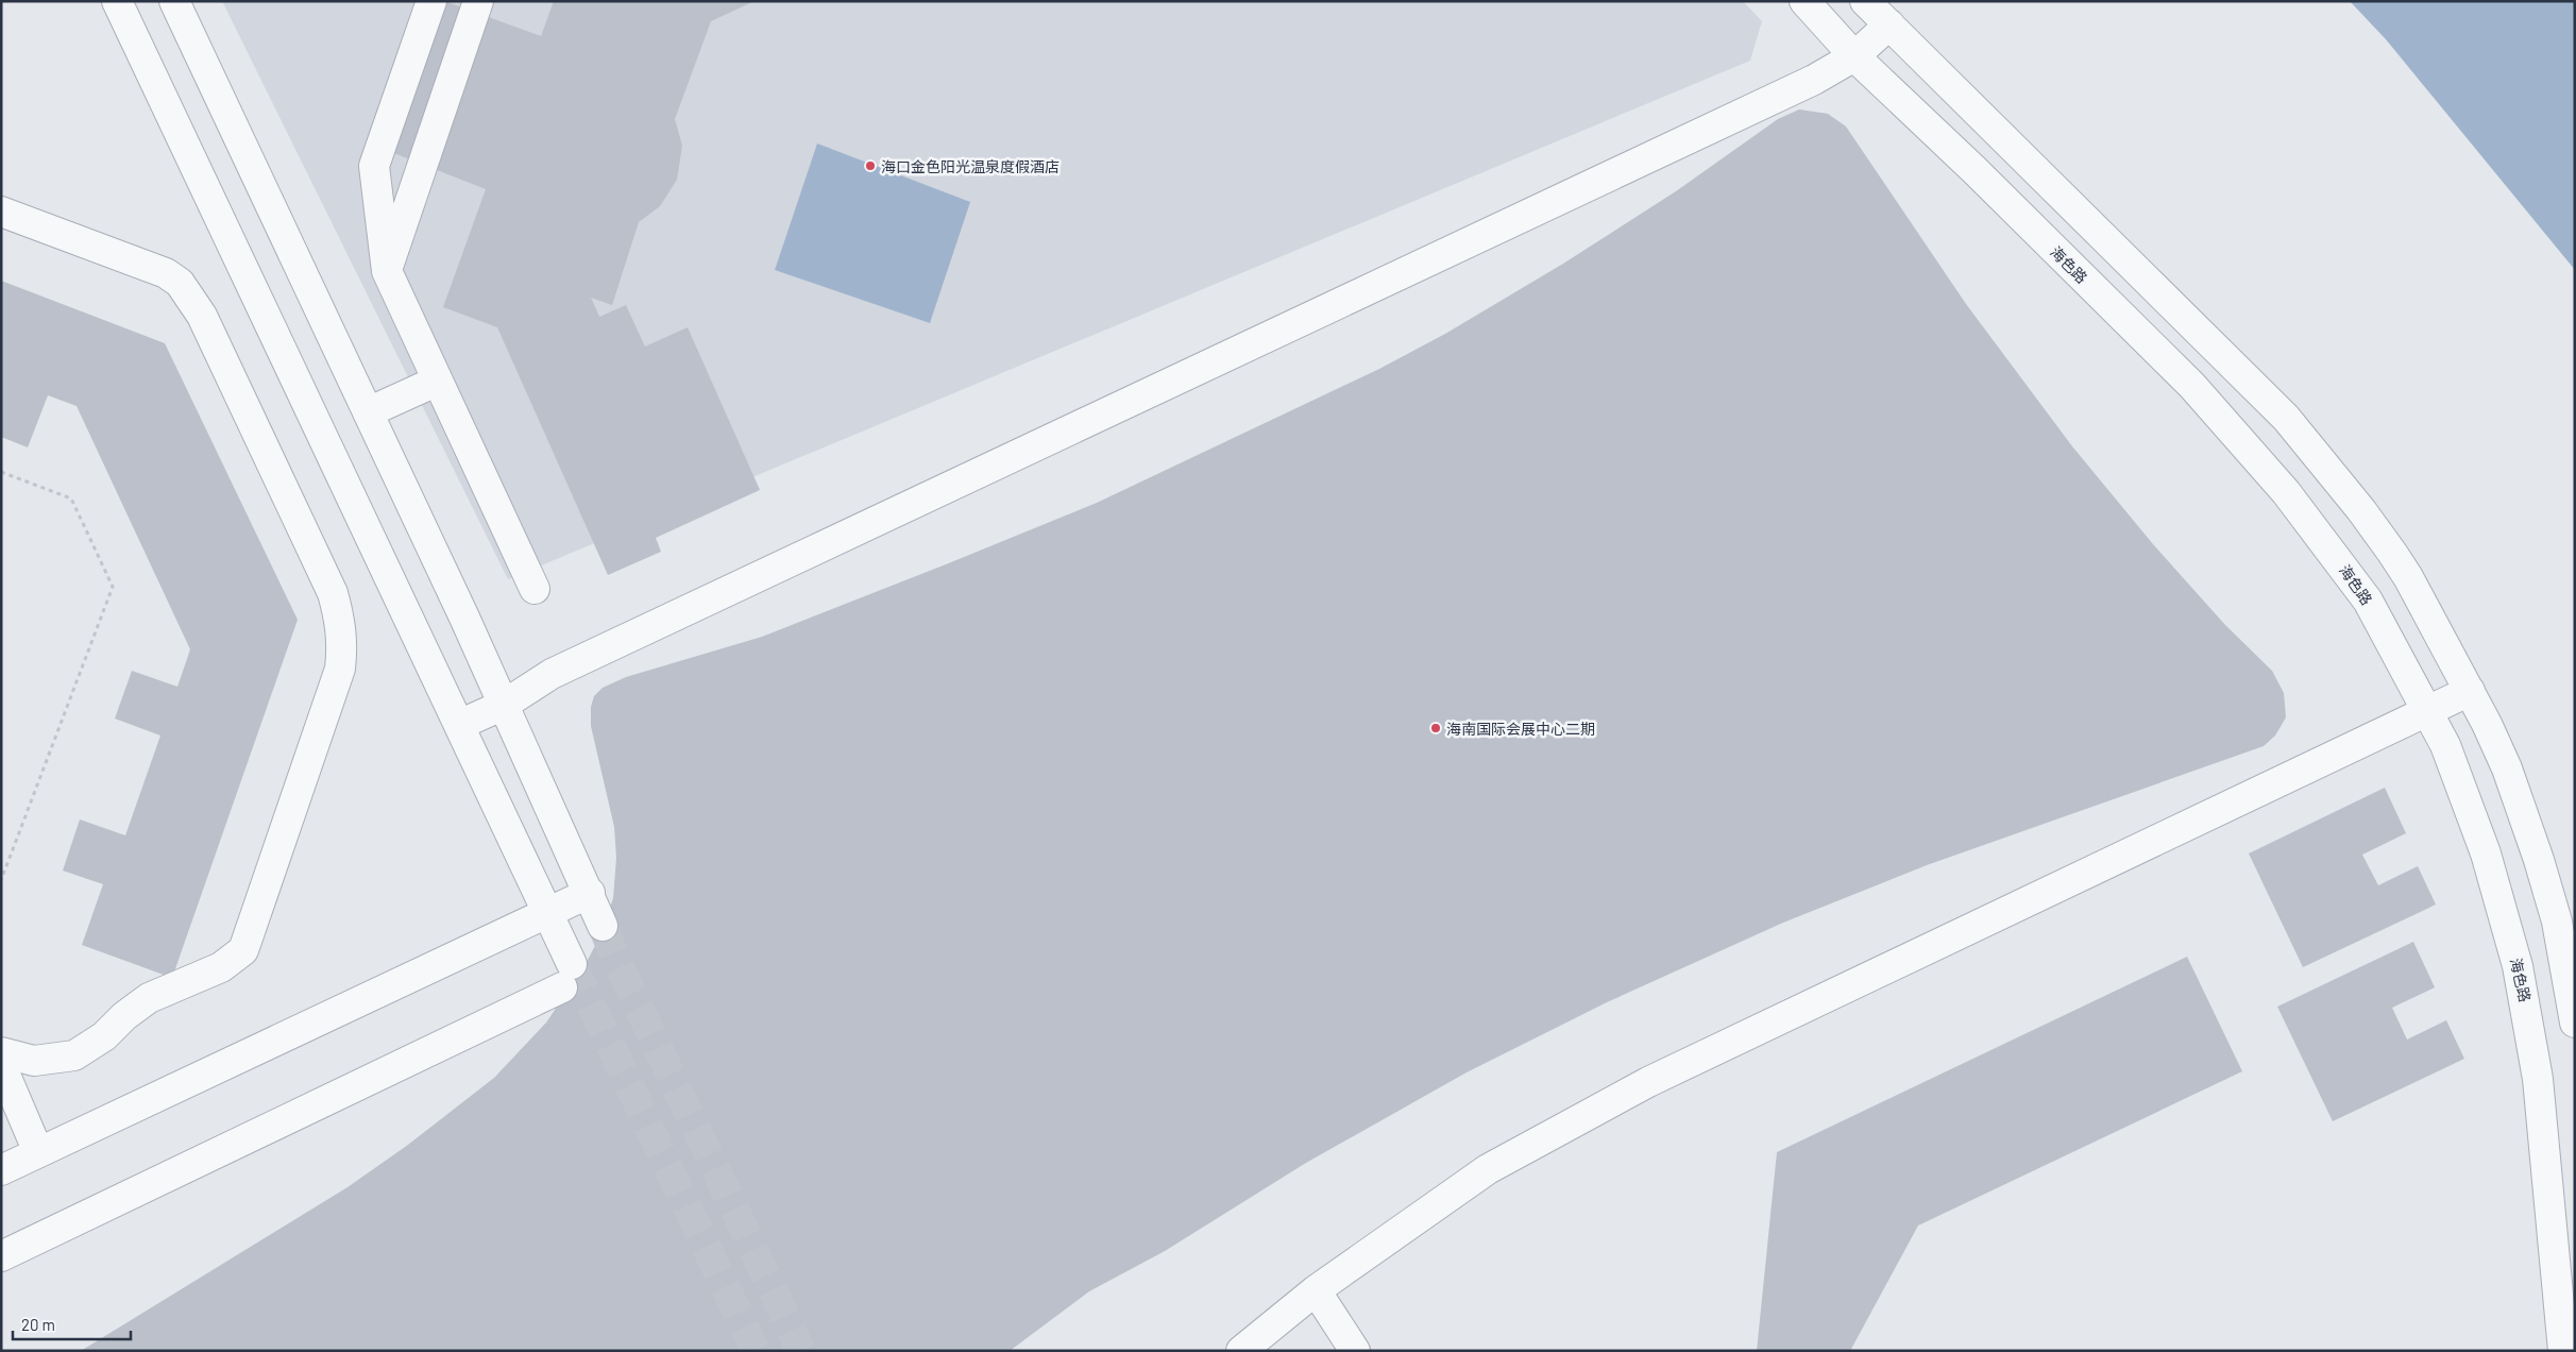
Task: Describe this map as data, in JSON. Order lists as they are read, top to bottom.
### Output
{
  "streets": {
    "street": ["海色路"]
  },
  "places": ["海口金色阳光温泉度假酒店", "海南国际会展中心二期"],
  "scale_bar": "20 m"
}
